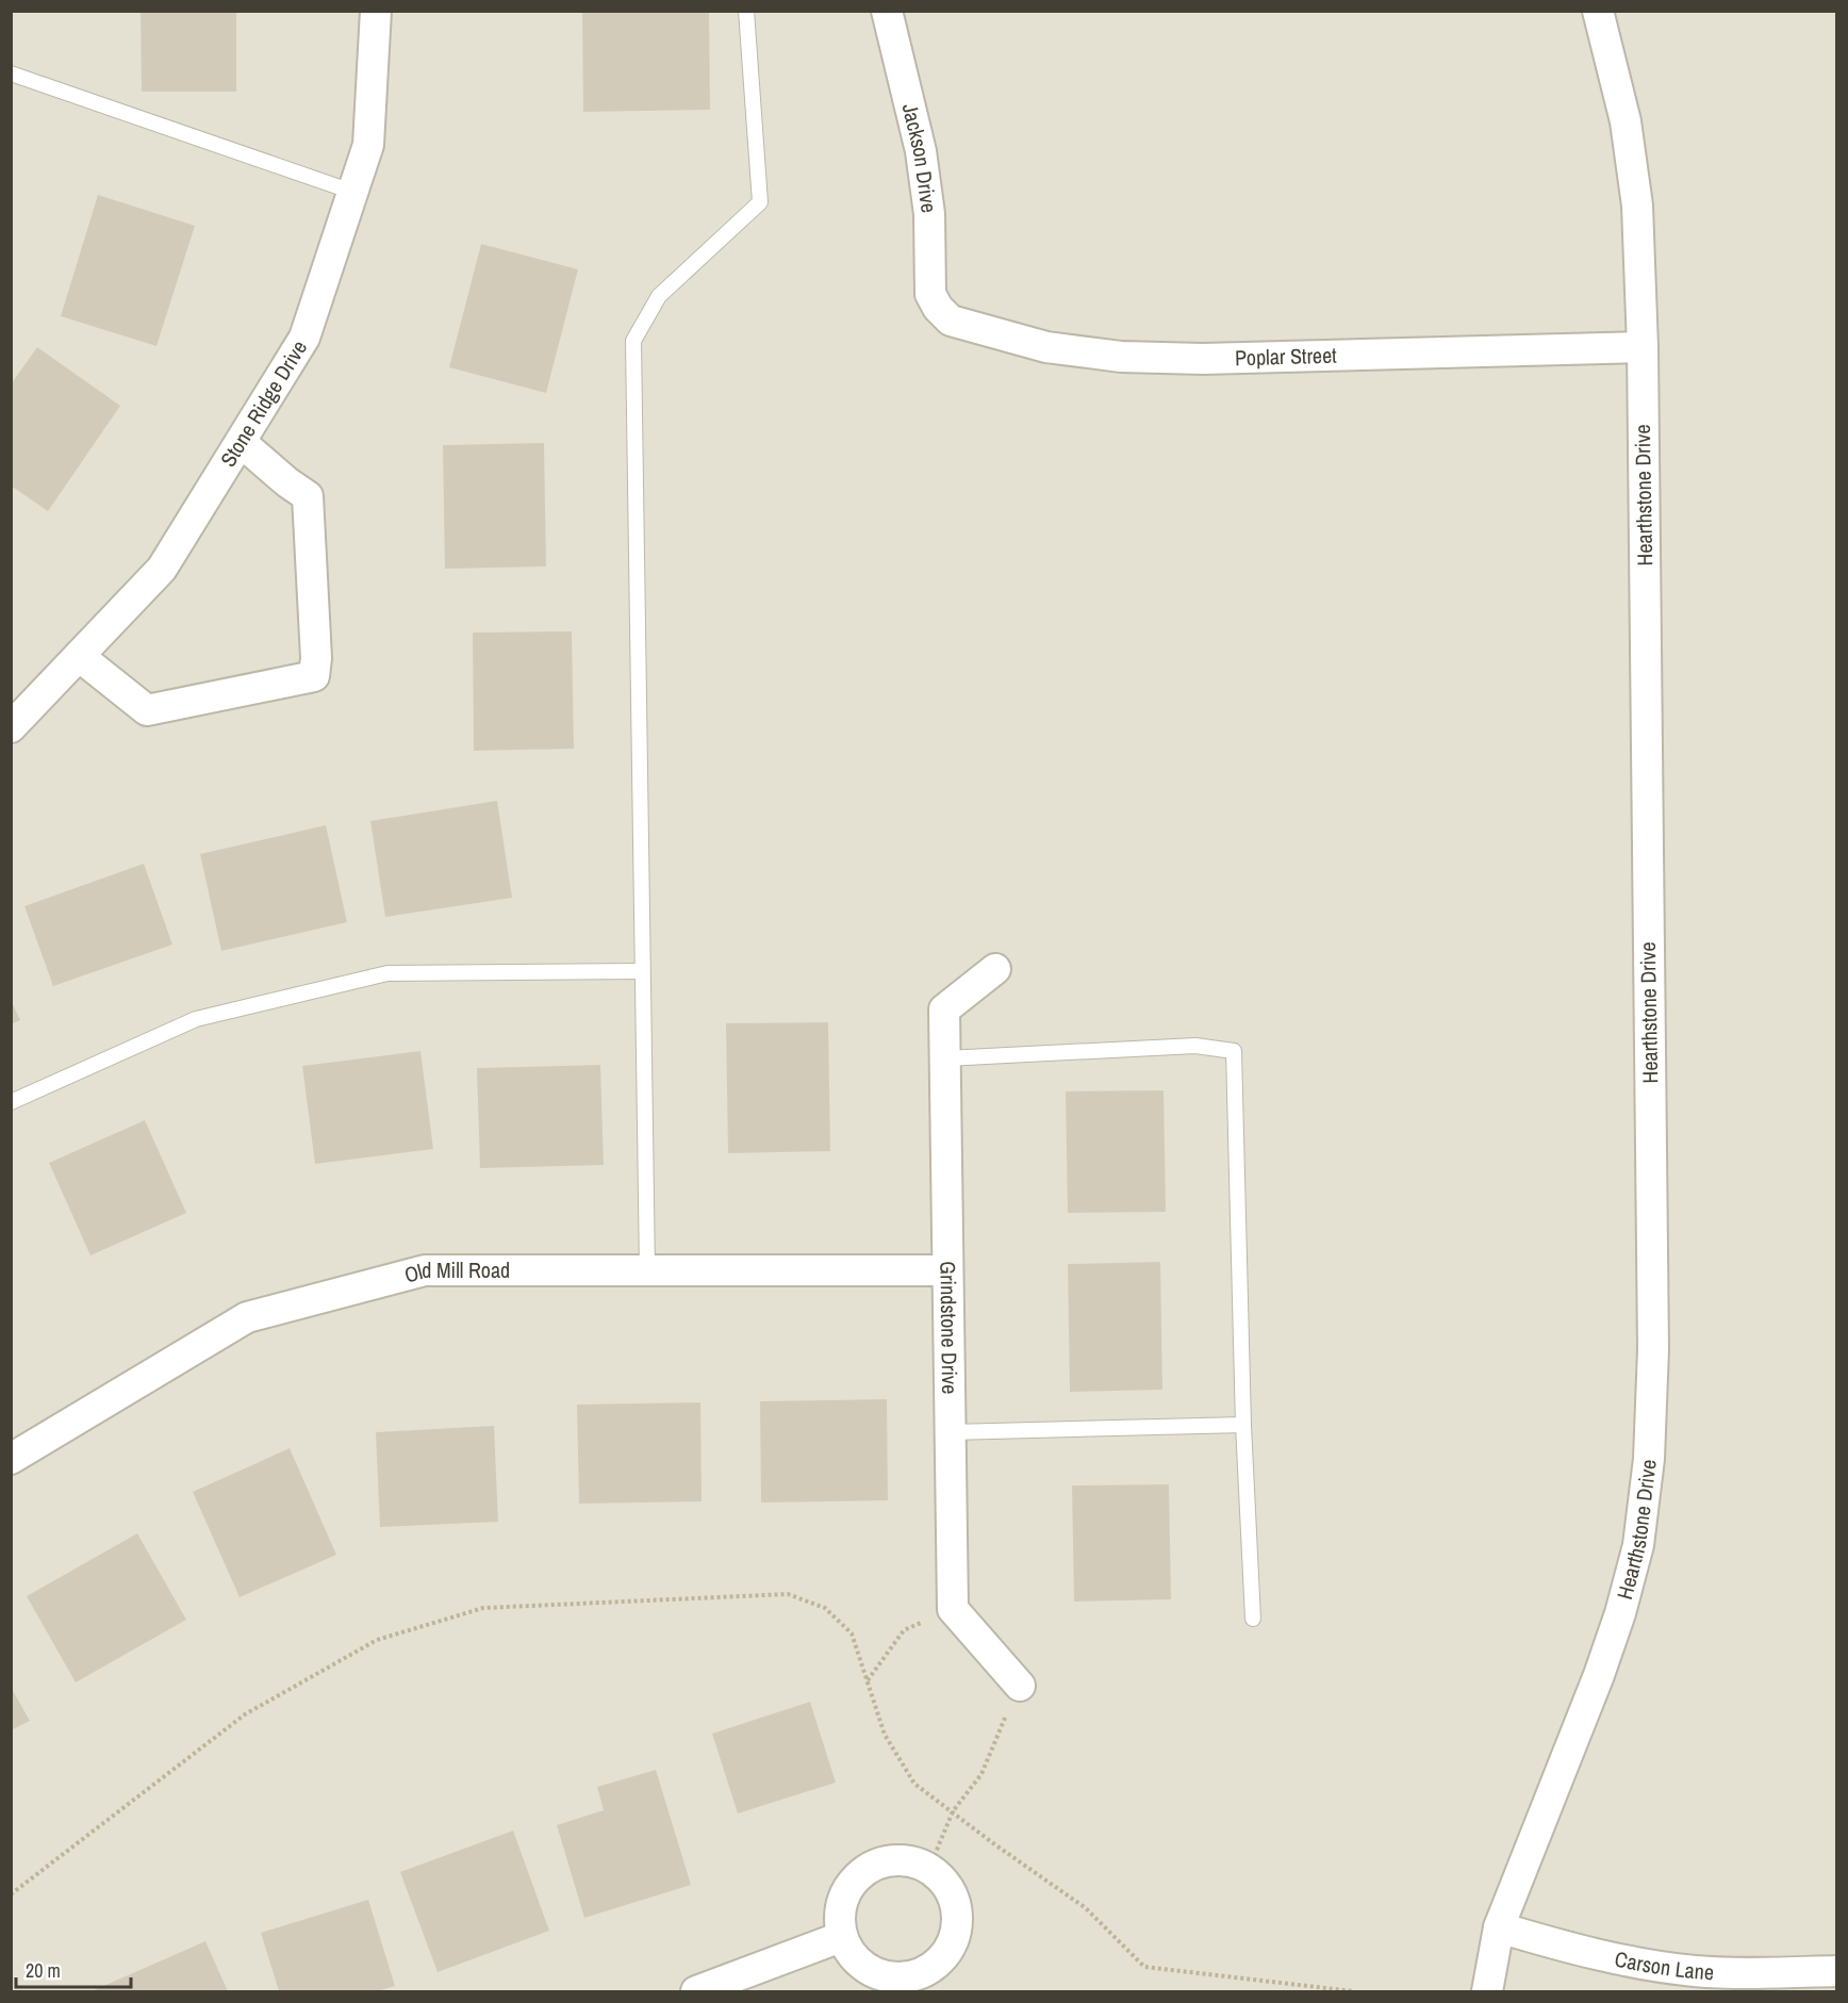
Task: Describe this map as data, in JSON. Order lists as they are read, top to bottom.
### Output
{
  "streets": {
    "street": [
      "Jackson Drive",
      "Poplar Street",
      "Stone Ridge Drive",
      "Hearthstone Drive",
      "Old Mill Road",
      "Grindstone Drive",
      "Carson Lane"
    ]
  },
  "crossings": [
    ["Jackson Drive", "Poplar Street"],
    ["Poplar Street", "Hearthstone Drive"],
    ["Hearthstone Drive", "Carson Lane"],
    ["Old Mill Road", "Grindstone Drive"]
  ],
  "scale_bar": "20 m"
}
